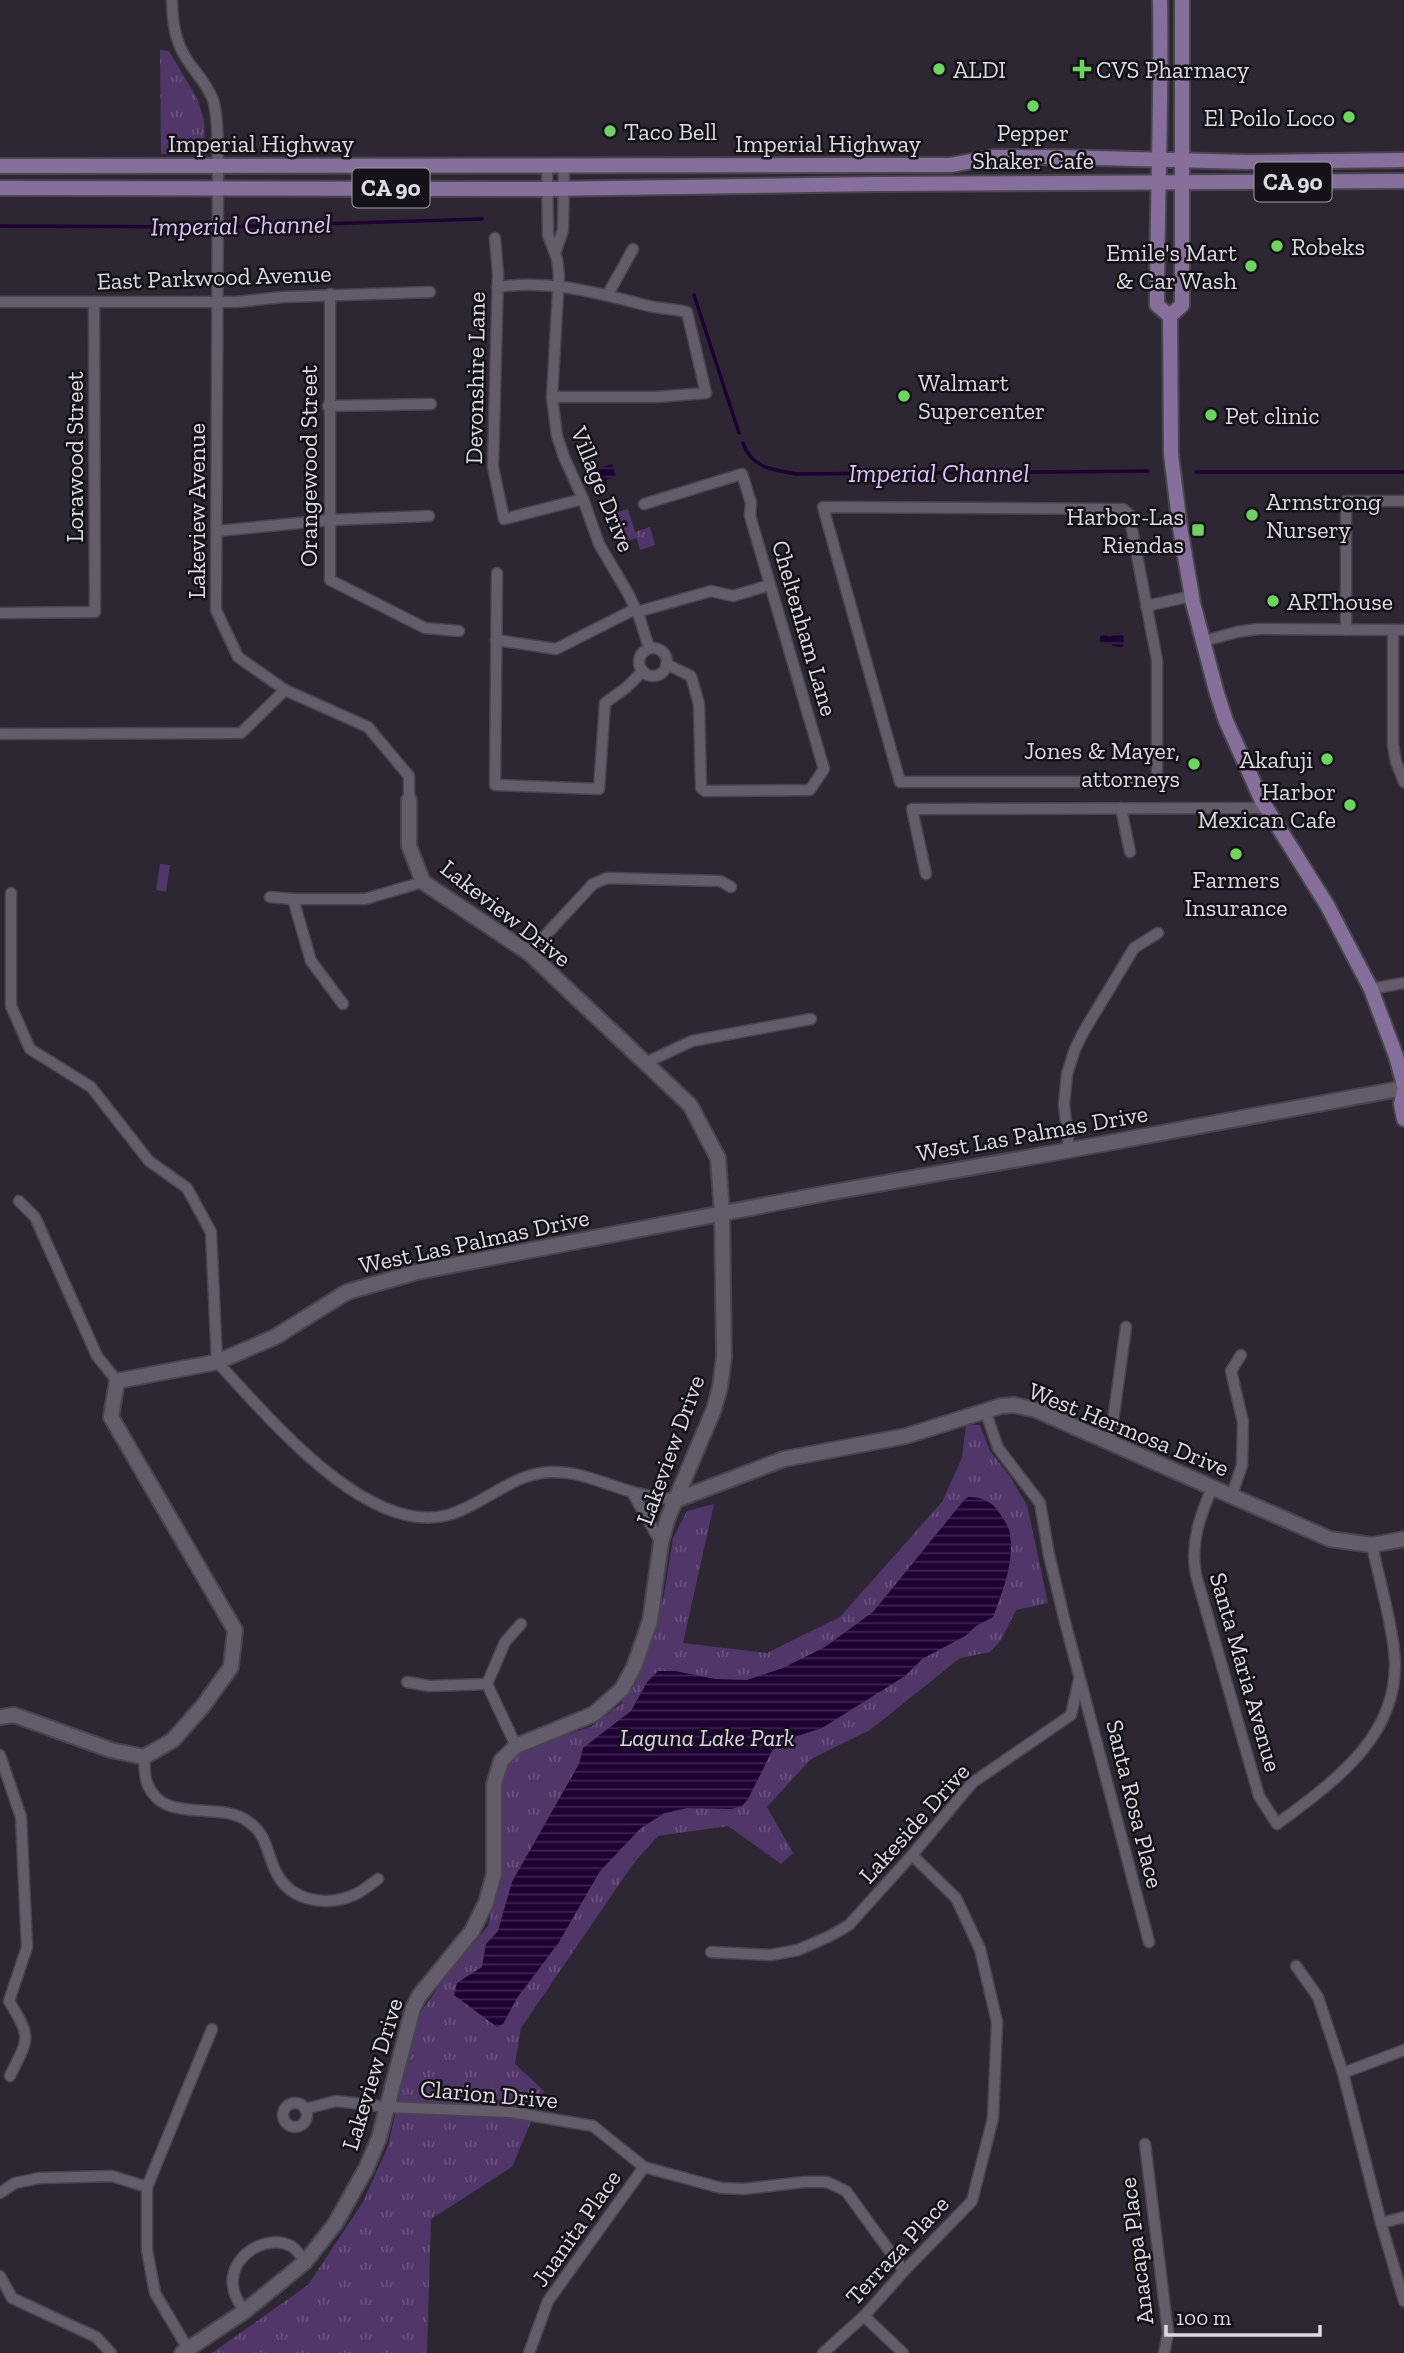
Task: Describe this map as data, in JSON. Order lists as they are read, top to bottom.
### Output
{
  "streets": {
    "main road": ["Imperial Highway", "CA 90"],
    "street": [
      "East Parkwood Avenue",
      "Devonshire Lane",
      "Lorawood Street",
      "Orangewood Street",
      "Village Drive",
      "Lakeview Avenue",
      "Cheltenham Lane",
      "Lakeview Drive",
      "West Las Palmas Drive",
      "West Hermosa Drive",
      "Santa Maria Avenue",
      "Santa Rosa Place",
      "Lakeside Drive",
      "Clarion Drive",
      "Juanita Place",
      "Terraza Place",
      "Anacapa Place"
    ]
  },
  "crossings": [
    ["Imperial Highway", "Village Drive"],
    ["Imperial Highway", "Lakeview Avenue"],
    ["East Parkwood Avenue", "Lorawood Street"],
    ["East Parkwood Avenue", "Orangewood Street"],
    ["East Parkwood Avenue", "Lakeview Avenue"],
    ["Devonshire Lane", "Village Drive"],
    ["Village Drive", "Cheltenham Lane"],
    ["Lakeview Avenue", "Lakeview Drive"],
    ["Lakeview Drive", "West Las Palmas Drive"],
    ["Lakeview Drive", "West Hermosa Drive"],
    ["Lakeview Drive", "Clarion Drive"],
    ["West Hermosa Drive", "Santa Maria Avenue"],
    ["West Hermosa Drive", "Lakeside Drive"],
    ["Santa Rosa Place", "Lakeside Drive"],
    ["Lakeside Drive", "Terraza Place"],
    ["Clarion Drive", "Juanita Place"],
    ["Clarion Drive", "Terraza Place"]
  ],
  "water": ["Imperial Channel"],
  "parks": ["Laguna Lake Park"],
  "places": {
    "other": [
      "ALDI",
      "Pepper Shaker Cafe",
      "El Poilo Loco",
      "Taco Bell",
      "Robeks",
      "Emile's Mart & Car Wash",
      "Walmart Supercenter",
      "Pet clinic",
      "Armstrong Nursery",
      "ARThouse",
      "Akafuji",
      "Jones & Mayer, attorneys",
      "Harbor Mexican Cafe",
      "Farmers Insurance"
    ],
    "health": ["CVS Pharmacy"],
    "transit": ["Harbor-Las Riendas"]
  },
  "scale_bar": "100 m"
}
